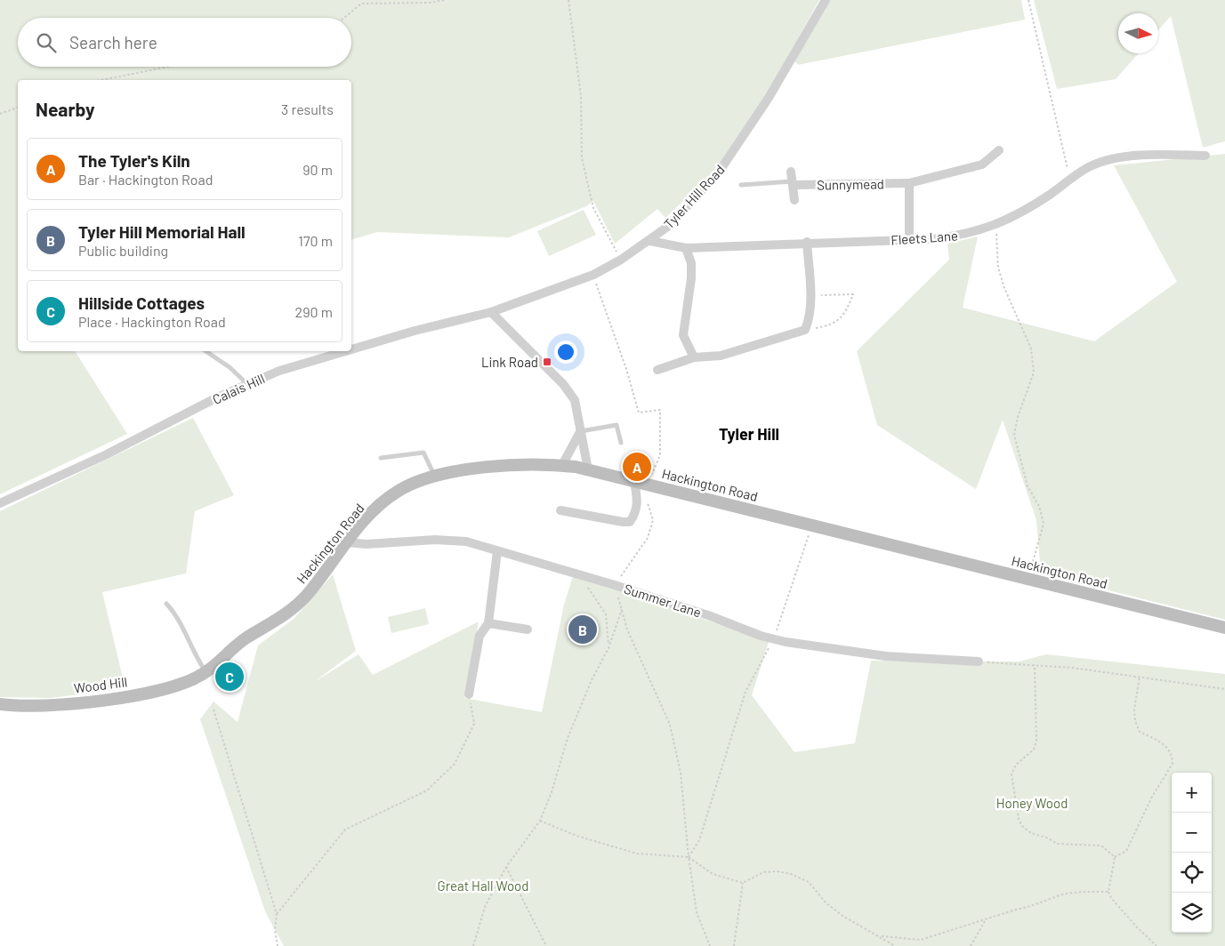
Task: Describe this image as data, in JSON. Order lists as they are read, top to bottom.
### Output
{
  "streets": {
    "street": [
      "Sunnymead",
      "Tyler Hill Road",
      "Fleets Lane",
      "Calais Hill",
      "Hackington Road",
      "Summer Lane",
      "Wood Hill"
    ]
  },
  "crossings": [
    ["Tyler Hill Road", "Fleets Lane"],
    ["Tyler Hill Road", "Calais Hill"],
    ["Hackington Road", "Summer Lane"],
    ["Hackington Road", "Wood Hill"]
  ],
  "districts": ["Tyler Hill"],
  "parks": ["Honey Wood", "Great Hall Wood"],
  "places": {
    "transit": ["Link Road"]
  },
  "north": "right",
  "page": {
    "search": "Search here",
    "heading": ["Nearby", "3 results"],
    "list": [
      {
        "mark": "A",
        "name": "The Tyler's Kiln",
        "note": "Bar · Hackington Road",
        "value": "90 m"
      },
      {
        "mark": "B",
        "name": "Tyler Hill Memorial Hall",
        "note": "Public building",
        "value": "170 m"
      },
      {
        "mark": "C",
        "name": "Hillside Cottages",
        "note": "Place · Hackington Road",
        "value": "290 m"
      }
    ],
    "pins": ["A", "B", "C"],
    "map_buttons": ["+", "−"]
  }
}
